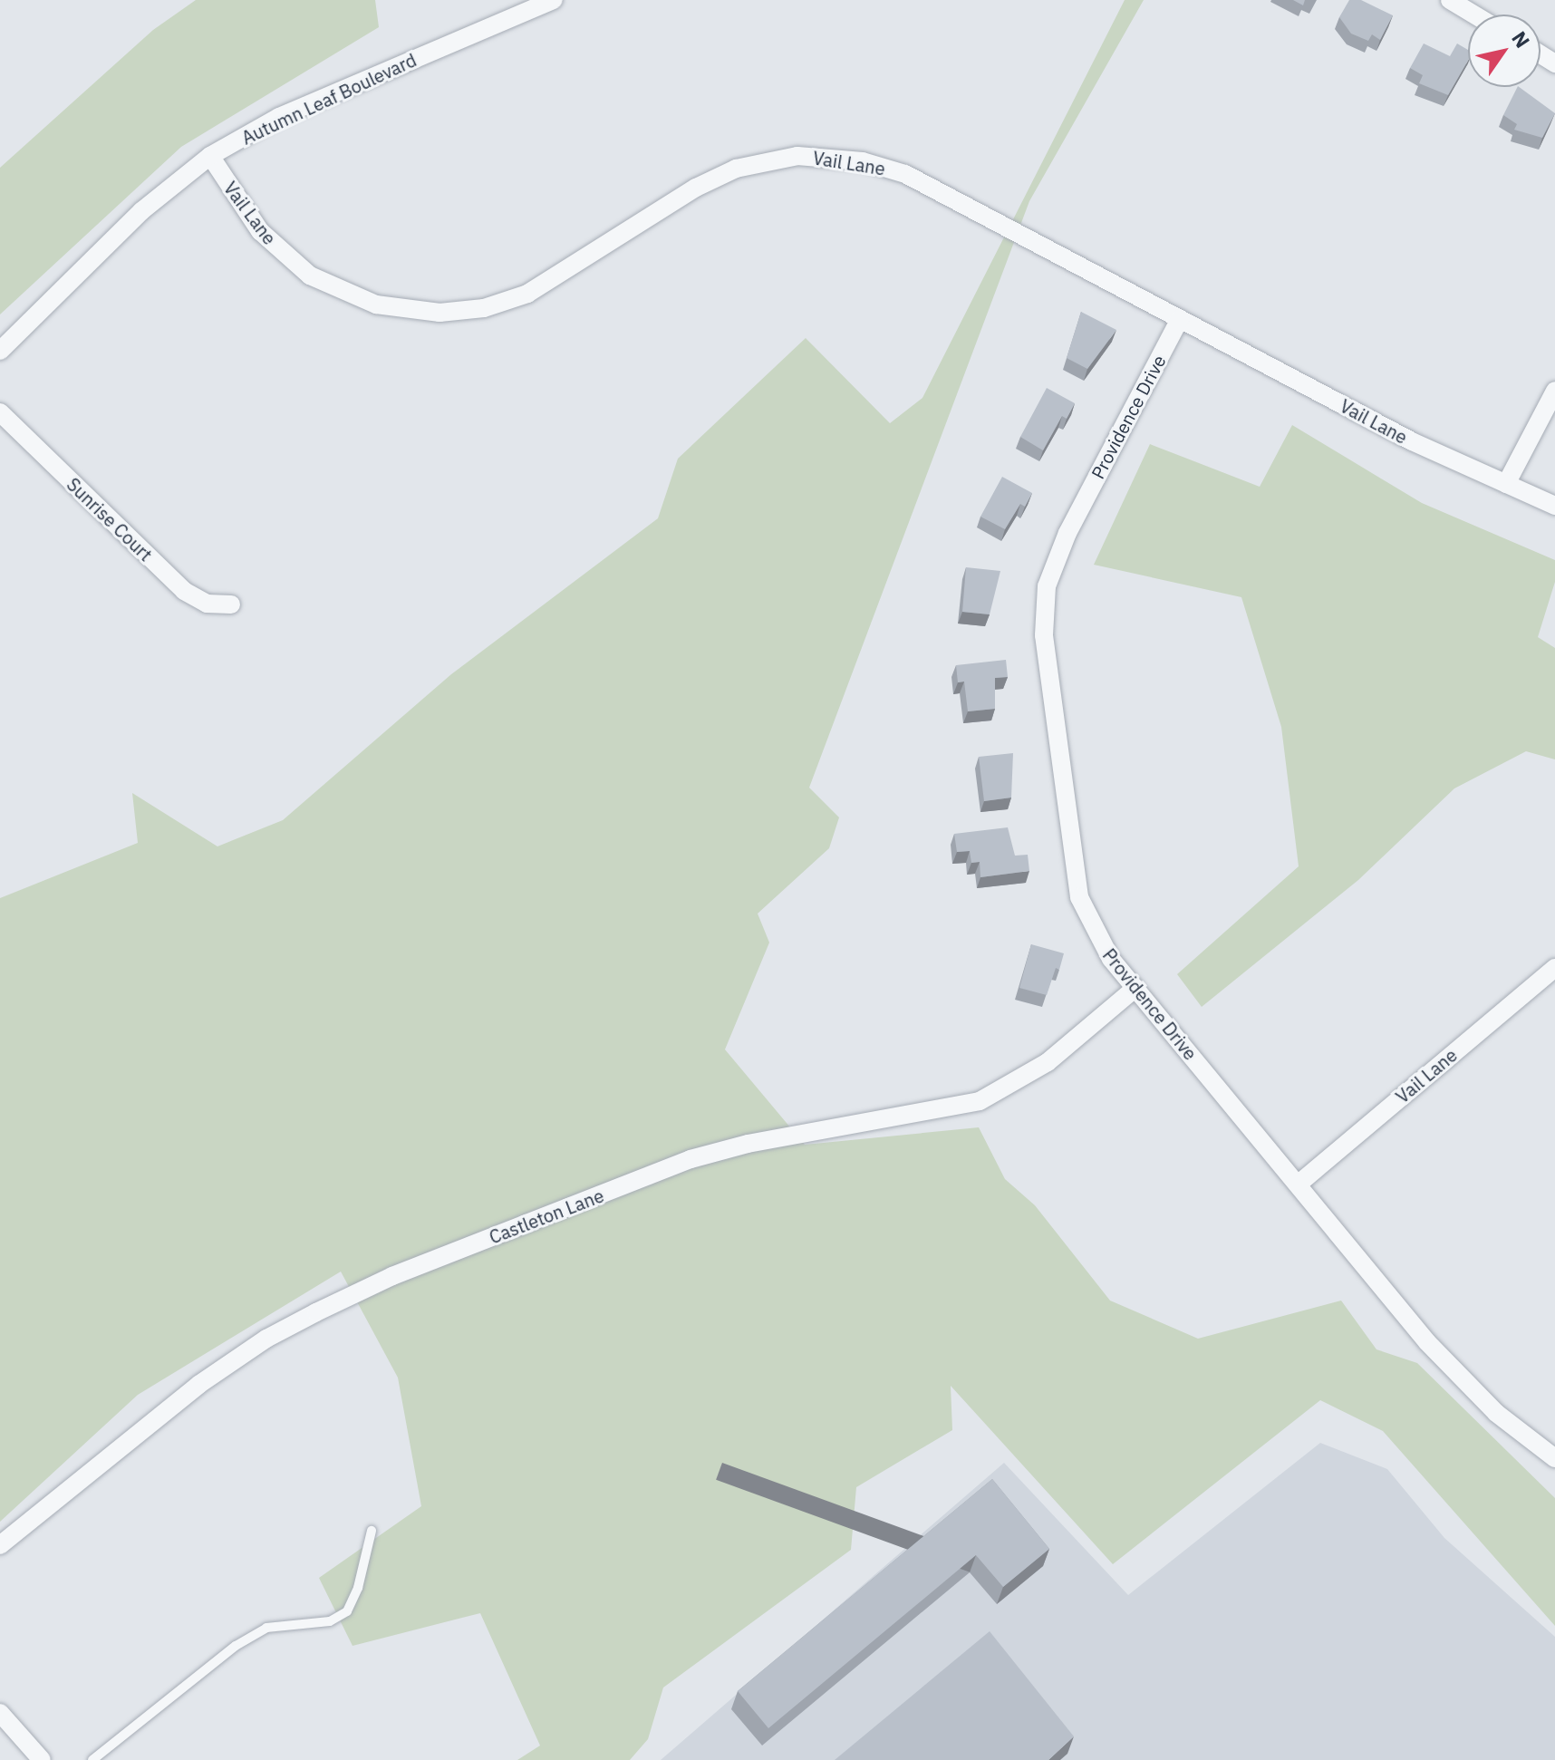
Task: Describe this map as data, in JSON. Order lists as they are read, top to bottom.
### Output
{
  "streets": {
    "street": [
      "Autumn Leaf Boulevard",
      "Vail Lane",
      "Providence Drive",
      "Sunrise Court",
      "Castleton Lane"
    ]
  },
  "crossings": [
    ["Autumn Leaf Boulevard", "Vail Lane"],
    ["Vail Lane", "Providence Drive"],
    ["Providence Drive", "Castleton Lane"]
  ],
  "north": "top right"
}
